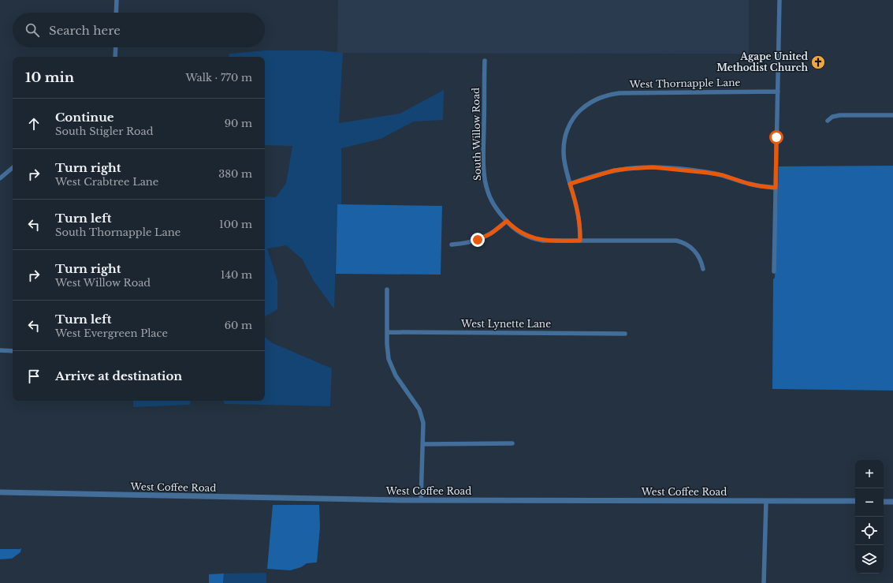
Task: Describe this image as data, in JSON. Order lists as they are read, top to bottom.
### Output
{
  "streets": {
    "street": [
      "West Thornapple Lane",
      "South Willow Road",
      "West Lynette Lane",
      "West Coffee Road"
    ]
  },
  "crossings": [
    ["West Thornapple Lane", "South Willow Road"]
  ],
  "places": {
    "church": ["Agape United Methodist Church"]
  },
  "page": {
    "search": "Search here",
    "heading": ["10 min", "Walk · 770 m"],
    "list": [
      ["Continue", "South Stigler Road", "90 m"],
      ["Turn right", "West Crabtree Lane", "380 m"],
      ["Turn left", "South Thornapple Lane", "100 m"],
      ["Turn right", "West Willow Road", "140 m"],
      ["Turn left", "West Evergreen Place", "60 m"],
      "Arrive at destination"
    ],
    "map_buttons": ["+", "−"]
  }
}
